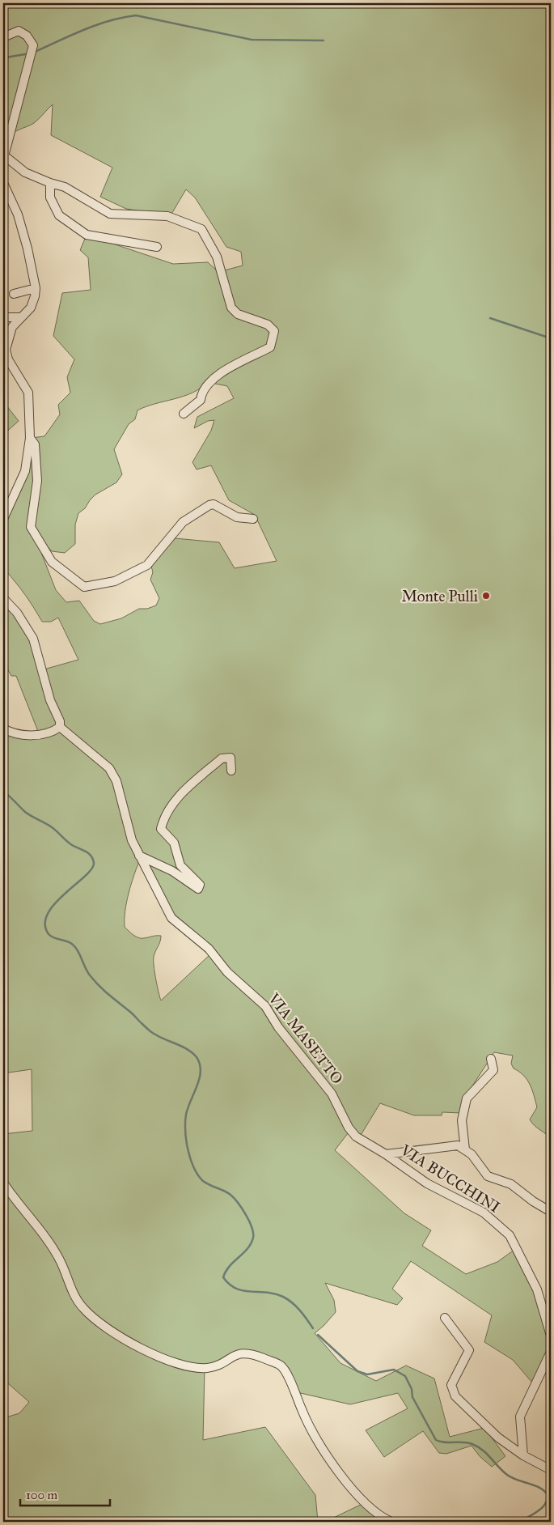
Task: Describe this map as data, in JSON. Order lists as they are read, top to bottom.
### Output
{
  "streets": {
    "street": ["VIA MASETTO", "VIA BUCCHINI"]
  },
  "crossings": [
    ["VIA MASETTO", "VIA BUCCHINI"]
  ],
  "places": ["Monte Pulli"],
  "scale_bar": "100 m"
}
